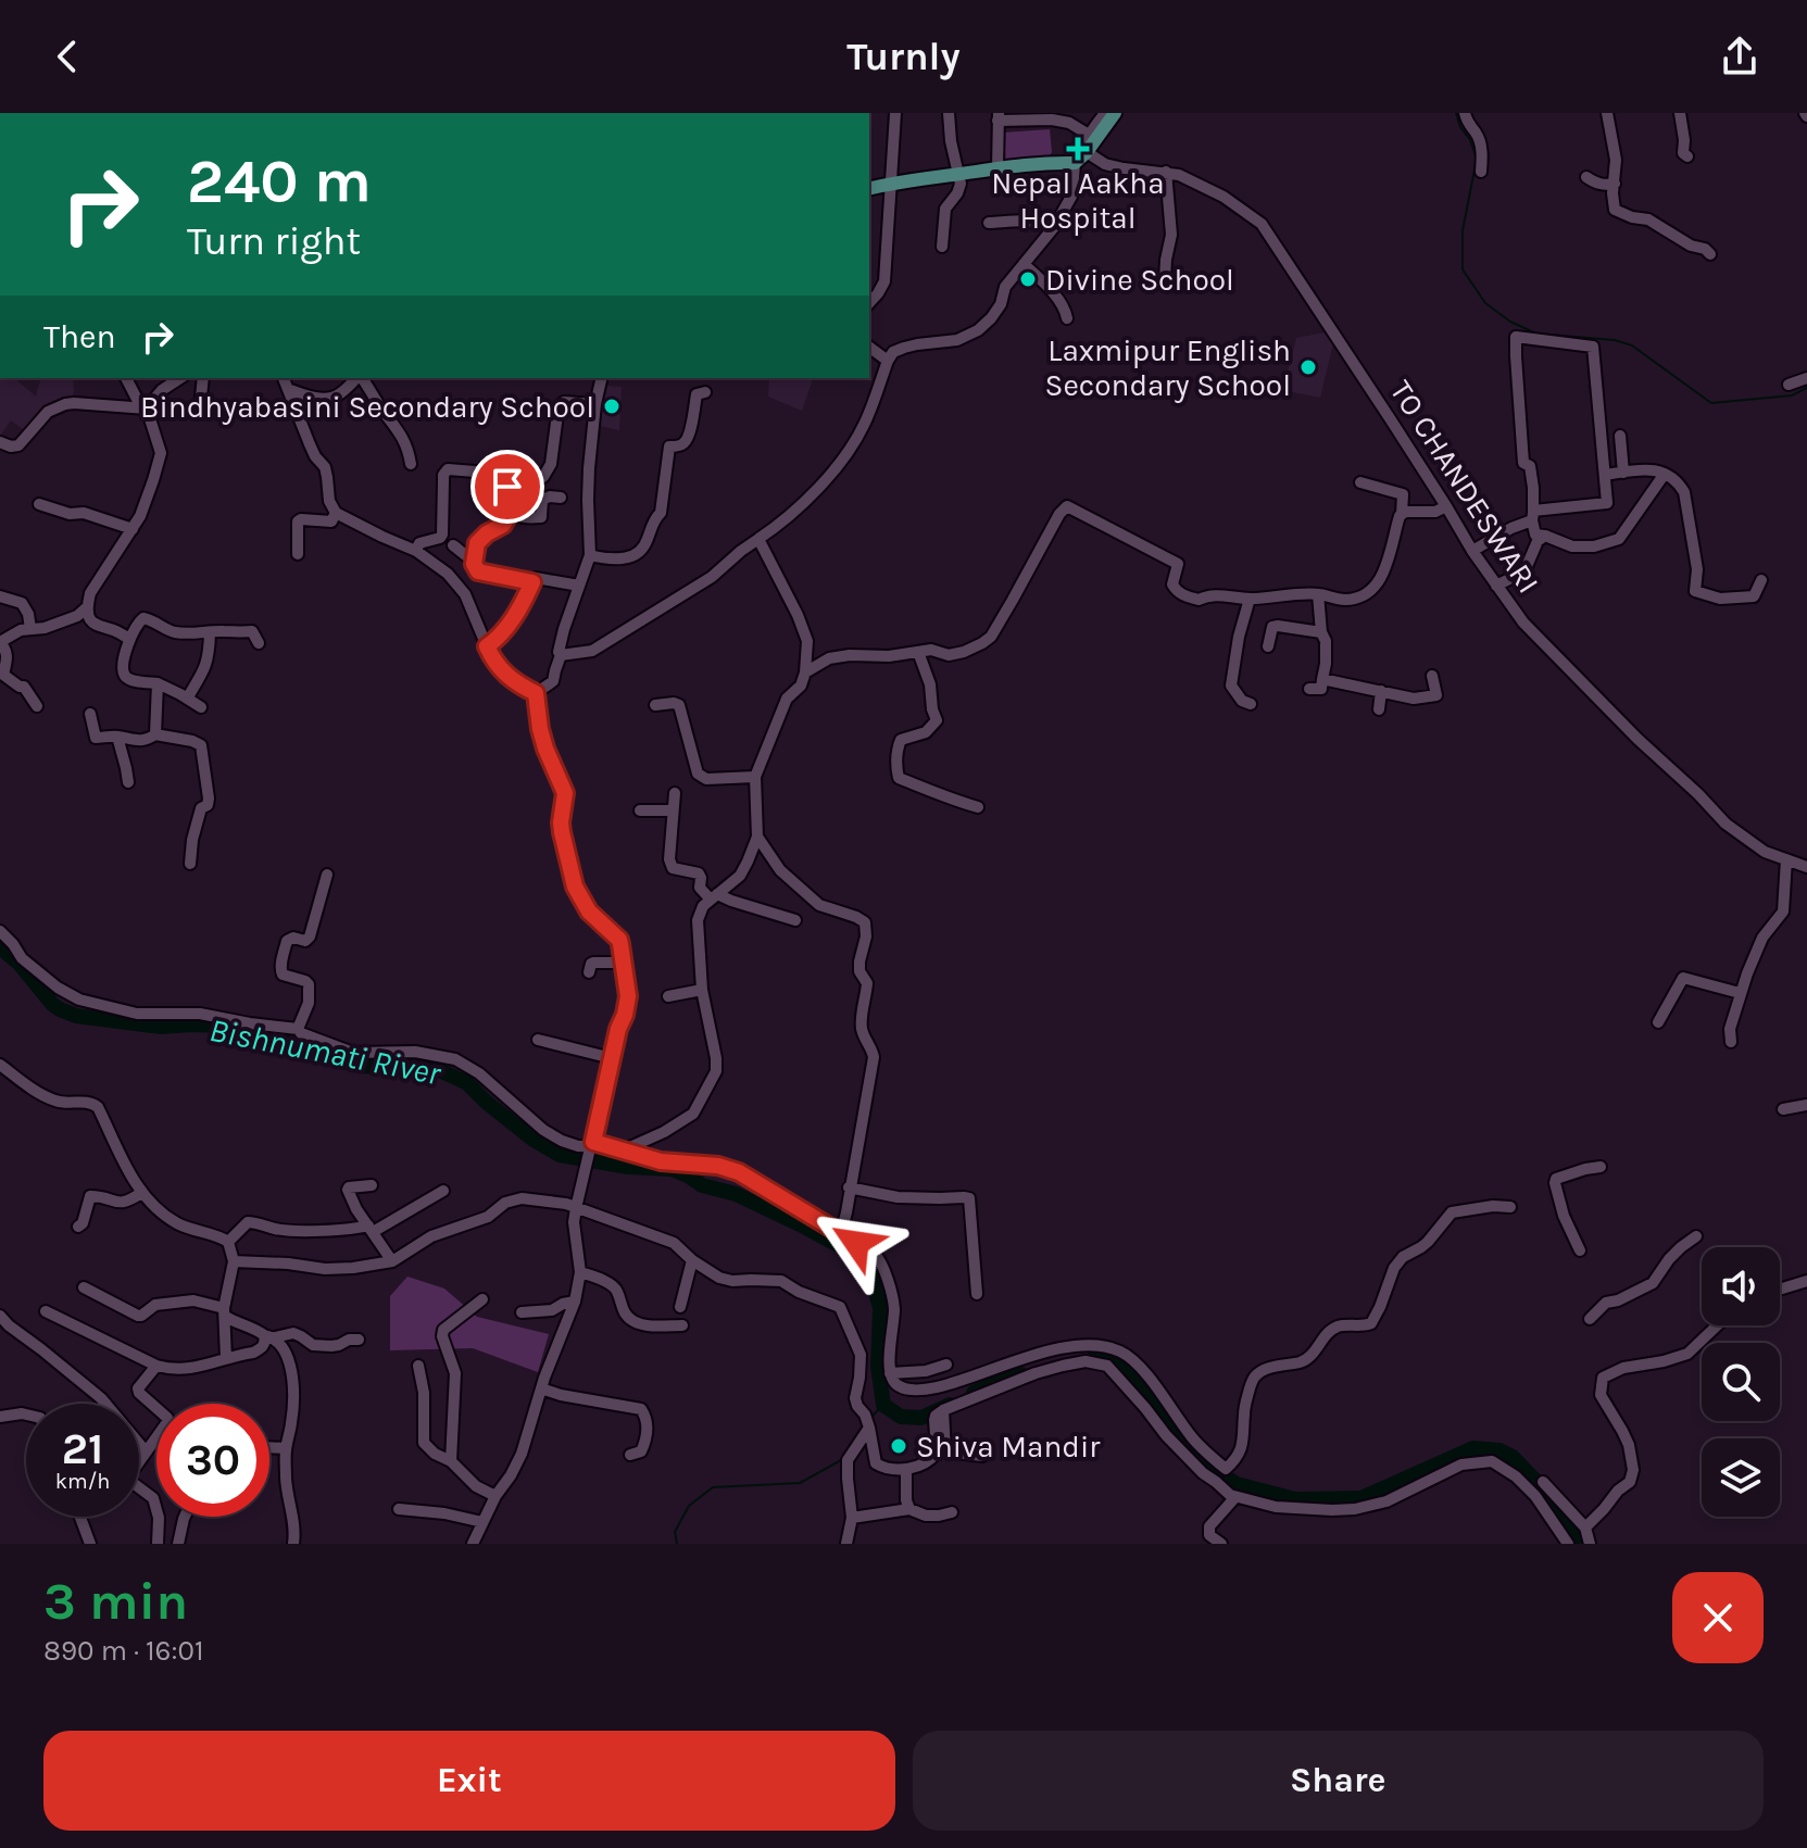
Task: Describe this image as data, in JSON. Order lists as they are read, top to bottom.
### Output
{
  "streets": {
    "street": ["TO CHANDESWARI"]
  },
  "water": ["Bishnumati River"],
  "places": {
    "health": ["Nepal Aakha Hospital"],
    "other": [
      "Divine School",
      "Laxmipur English Secondary School",
      "Bindhyabasini Secondary School",
      "Shiva Mandir"
    ]
  },
  "page": {
    "header": "Turnly",
    "turn": ["240 m", "Turn right"],
    "then": "Then",
    "speed": "21 km/h",
    "limit": "30",
    "heading": ["3 min", "890 m · 16:01"],
    "buttons": ["Exit", "Share"]
  }
}
